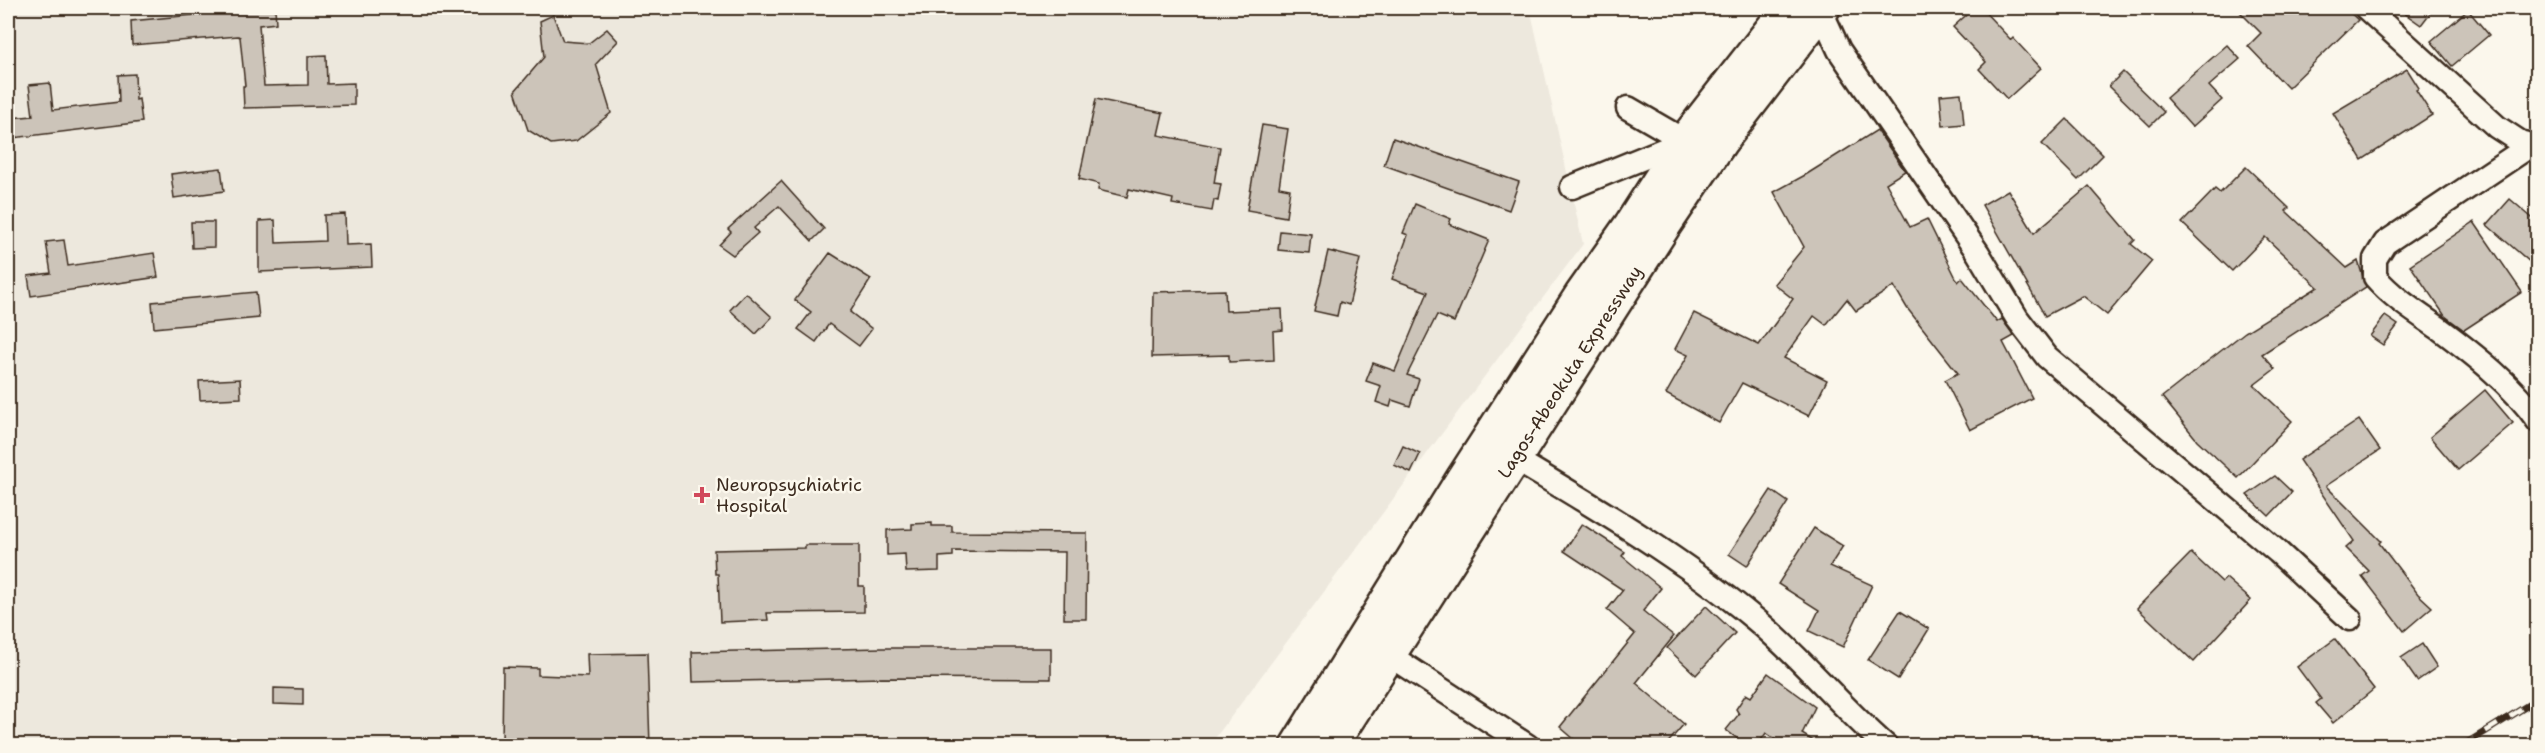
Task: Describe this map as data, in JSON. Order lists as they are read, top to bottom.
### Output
{
  "streets": {
    "highway": ["Lagos-Abeokuta Expressway"]
  },
  "places": {
    "health": ["Neuropsychiatric Hospital"]
  }
}
